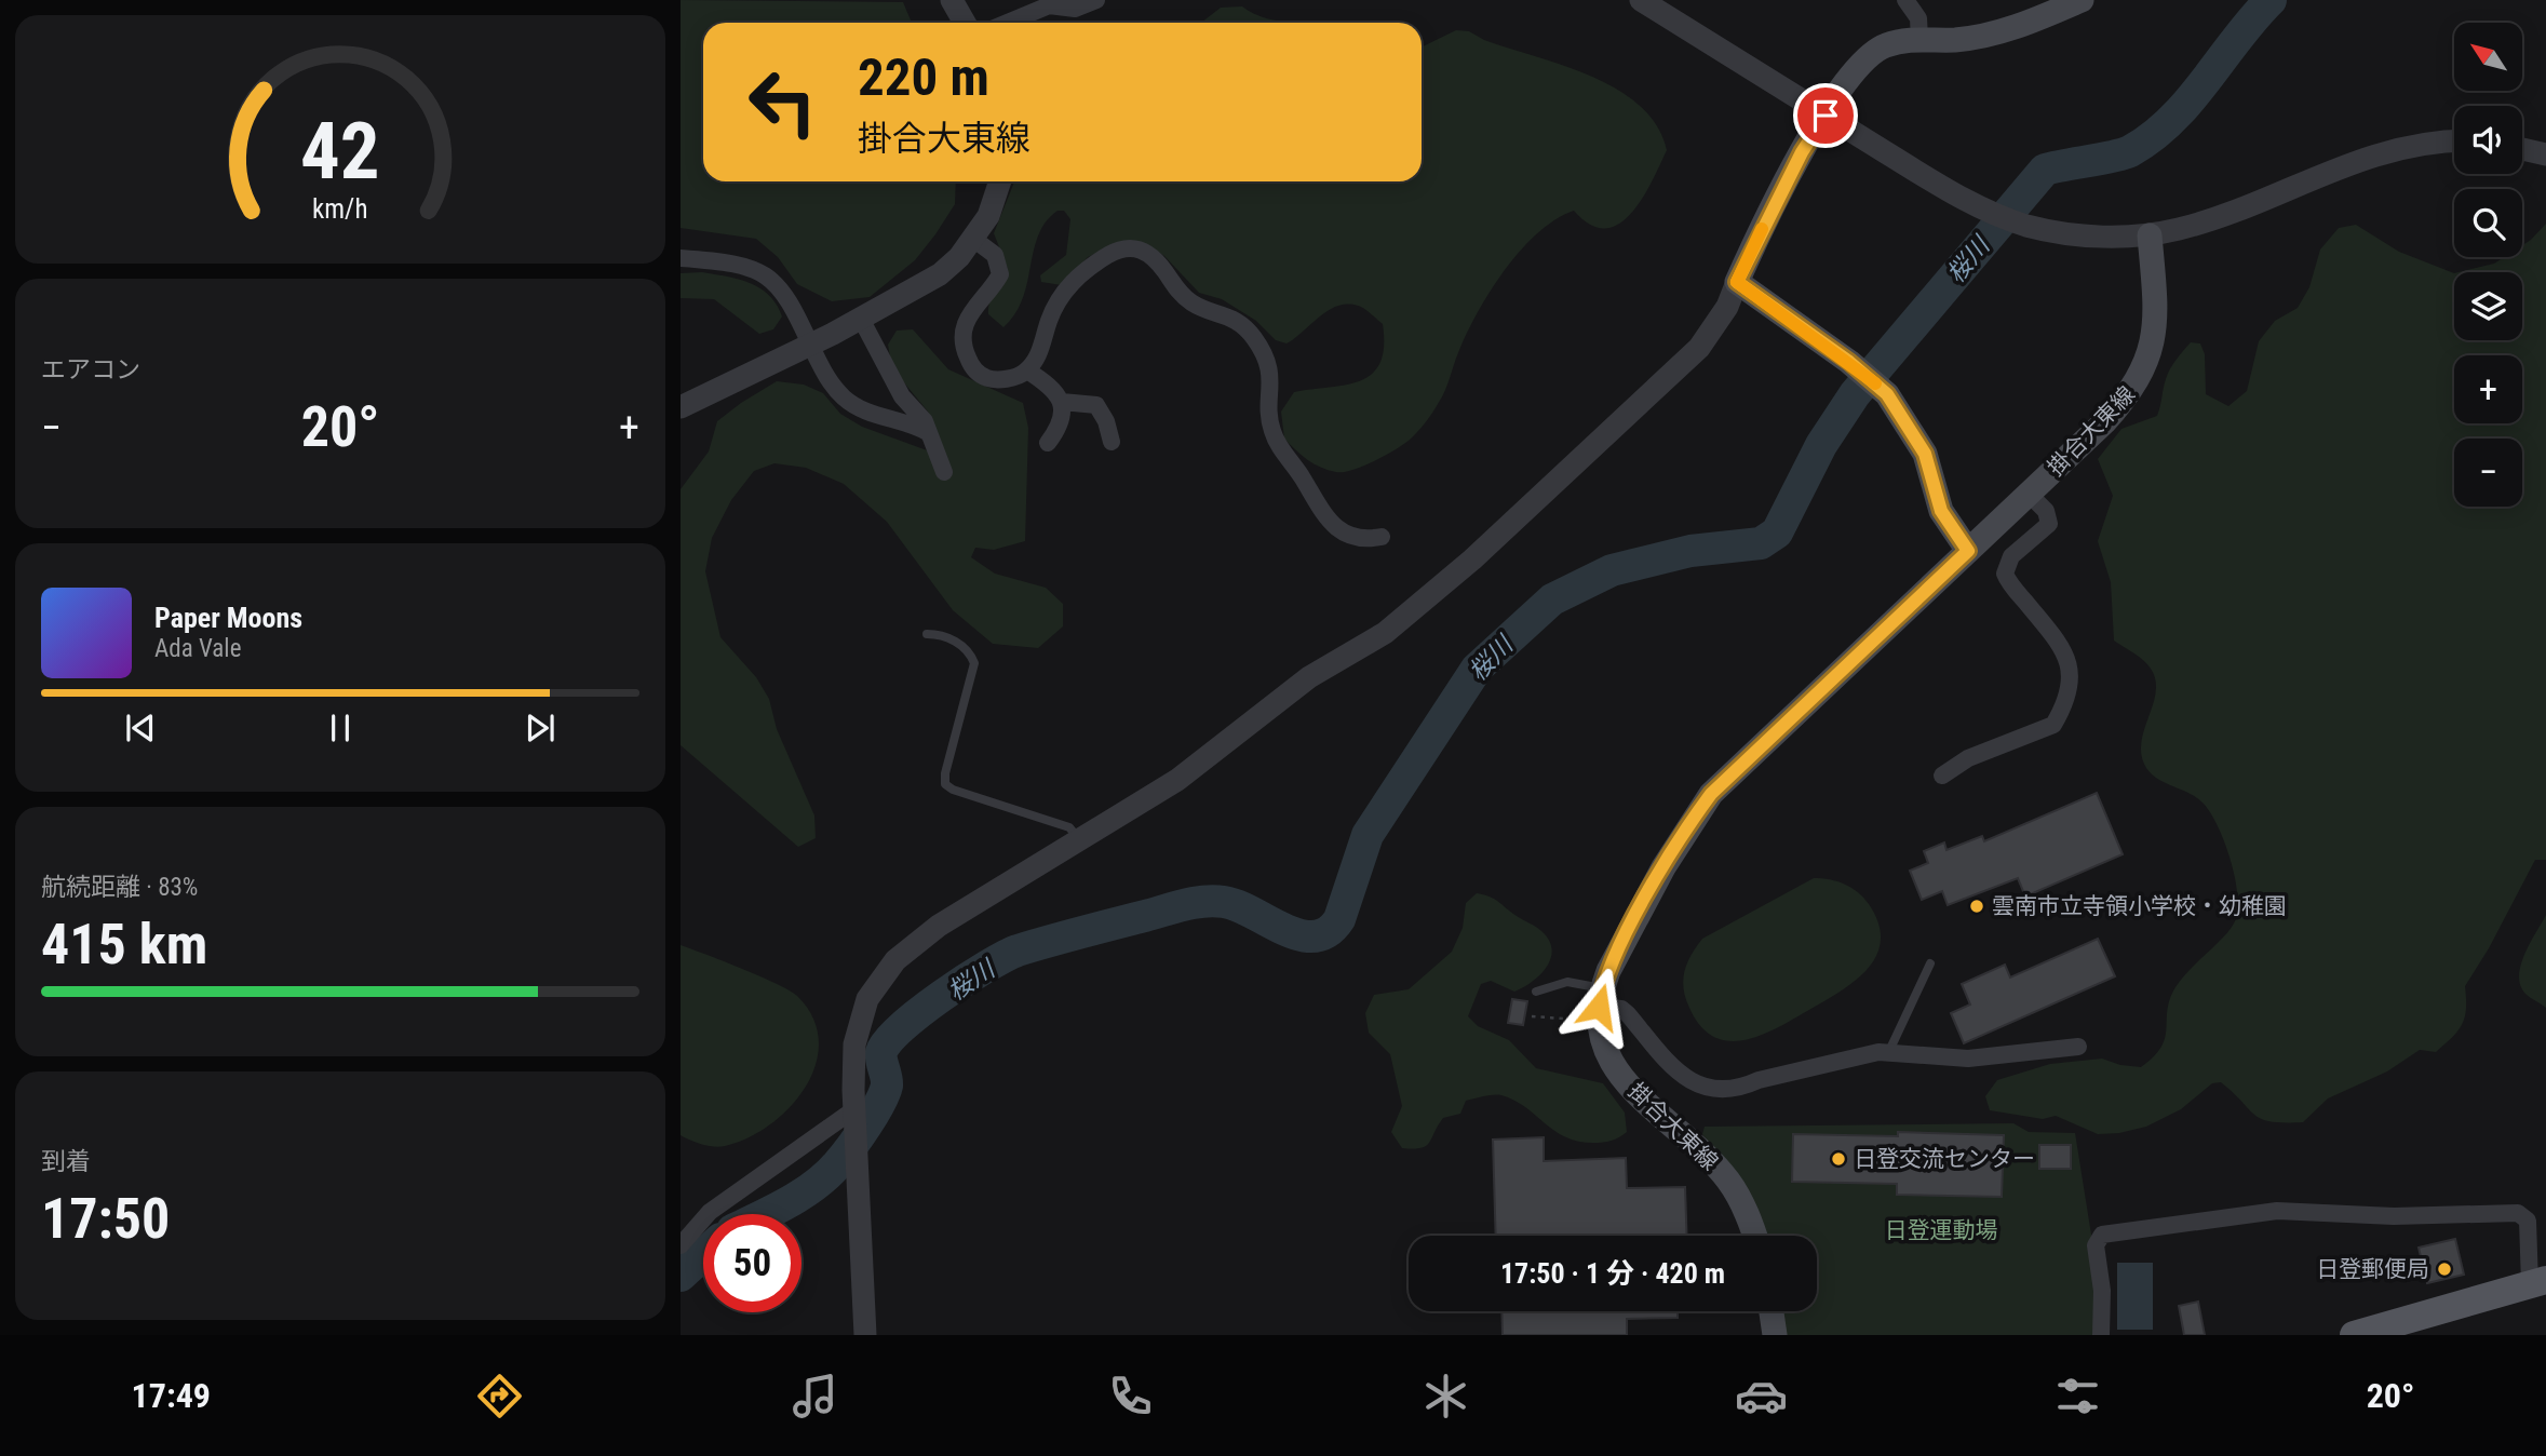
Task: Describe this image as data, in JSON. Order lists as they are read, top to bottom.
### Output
{
  "streets": {
    "main road": ["掛合大東線"]
  },
  "water": ["桜川"],
  "parks": ["日登運動場"],
  "places": ["雲南市立寺領小学校・幼稚園", "日登交流センター", "日登郵便局"],
  "north": "top left",
  "page": {
    "map_buttons": ["+", "−"],
    "turn": ["220 m", "掛合大東線"],
    "tile": [
      "エアコン",
      ["航続距離 · 83%", "415 km"],
      ["到着", "17:50"]
    ],
    "heat": ["−", "20°", "+"],
    "song": ["Paper Moons", "Ada Vale"],
    "limit": "50",
    "trip": "17:50 · 1 分 · 420 m",
    "tabs": ["17:49", "20°"],
    "gauge": ["42", "km/h"]
  }
}
